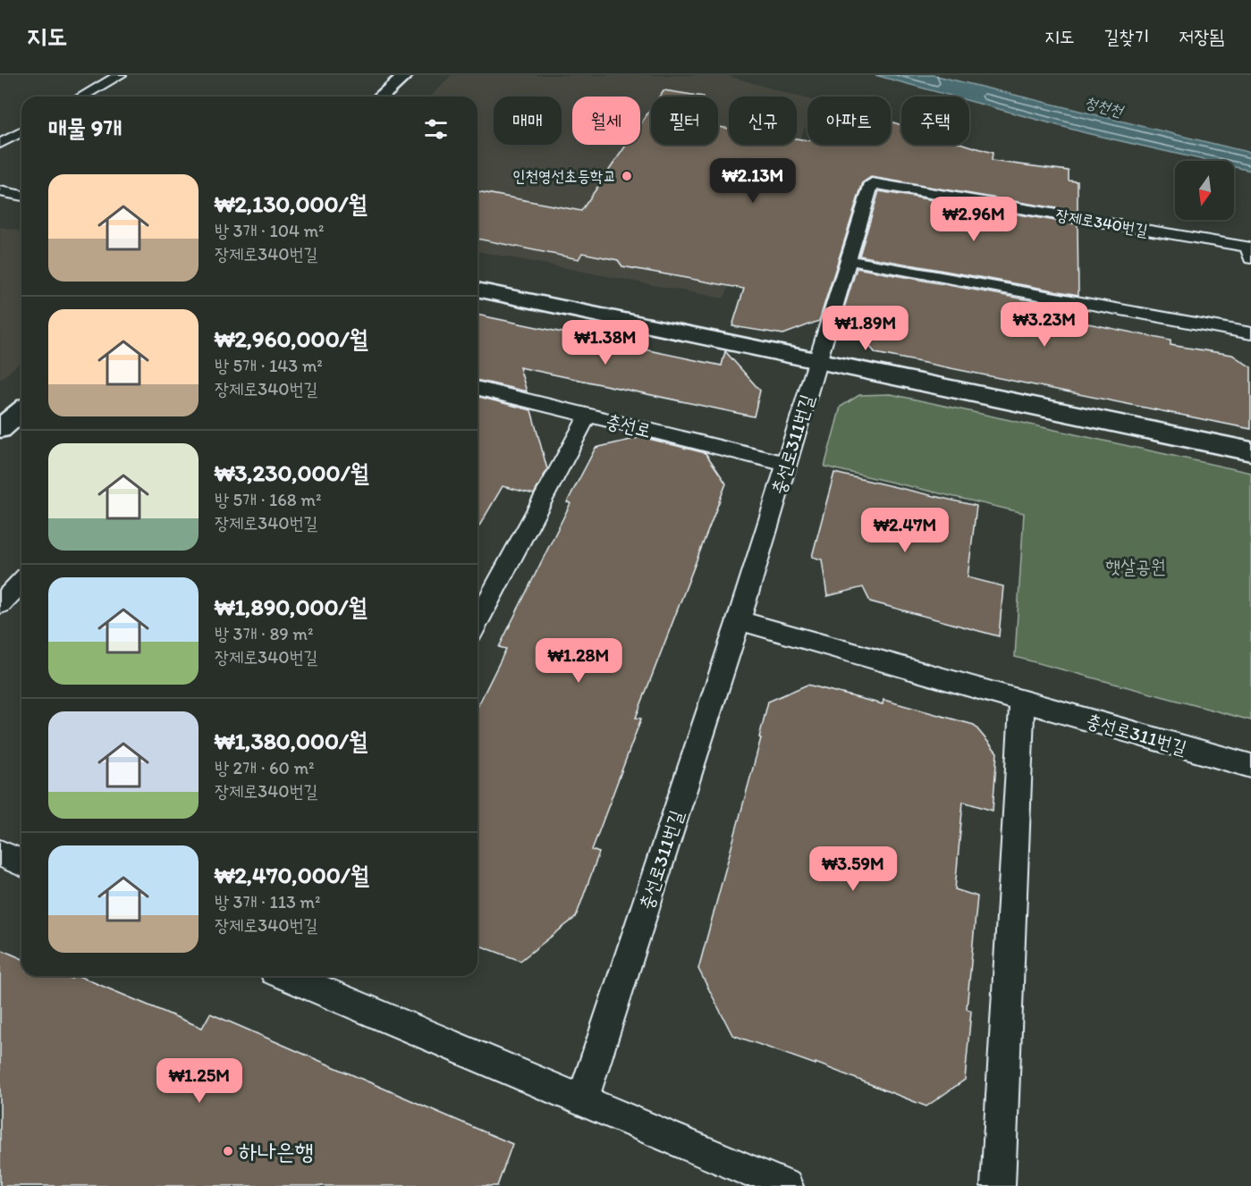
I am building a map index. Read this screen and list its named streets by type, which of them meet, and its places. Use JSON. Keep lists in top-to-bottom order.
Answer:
{
  "streets": {
    "lane": ["장제로340번길", "충선로", "충선로311번길"]
  },
  "crossings": [
    ["장제로340번길", "충선로311번길"],
    ["충선로", "충선로311번길"]
  ],
  "water": ["청천천"],
  "parks": ["햇살공원"],
  "places": ["인천영선초등학교", "하나은행"],
  "north": "bottom",
  "page": {
    "header": "지도",
    "nav": ["지도", "길찾기", "저장됨"],
    "chip": [
      "매매",
      "월세",
      "필터",
      "신규",
      "아파트",
      "주택"
    ],
    "heading": "매물 9개",
    "price": [
      "₩2.13M",
      "₩2.96M",
      "₩3.23M",
      "₩1.89M",
      "₩1.38M",
      "₩2.47M",
      "₩1.28M",
      "₩3.59M",
      "₩1.25M"
    ],
    "list": [
      {
        "name": "₩2,130,000/월",
        "note": "방 3개 · 104 m² · 장제로340번길"
      },
      {
        "name": "₩2,960,000/월",
        "note": "방 5개 · 143 m² · 장제로340번길"
      },
      {
        "name": "₩3,230,000/월",
        "note": "방 5개 · 168 m² · 장제로340번길"
      },
      {
        "name": "₩1,890,000/월",
        "note": "방 3개 · 89 m² · 장제로340번길"
      },
      {
        "name": "₩1,380,000/월",
        "note": "방 2개 · 60 m² · 장제로340번길"
      },
      {
        "name": "₩2,470,000/월",
        "note": "방 3개 · 113 m² · 장제로340번길"
      }
    ]
  }
}
